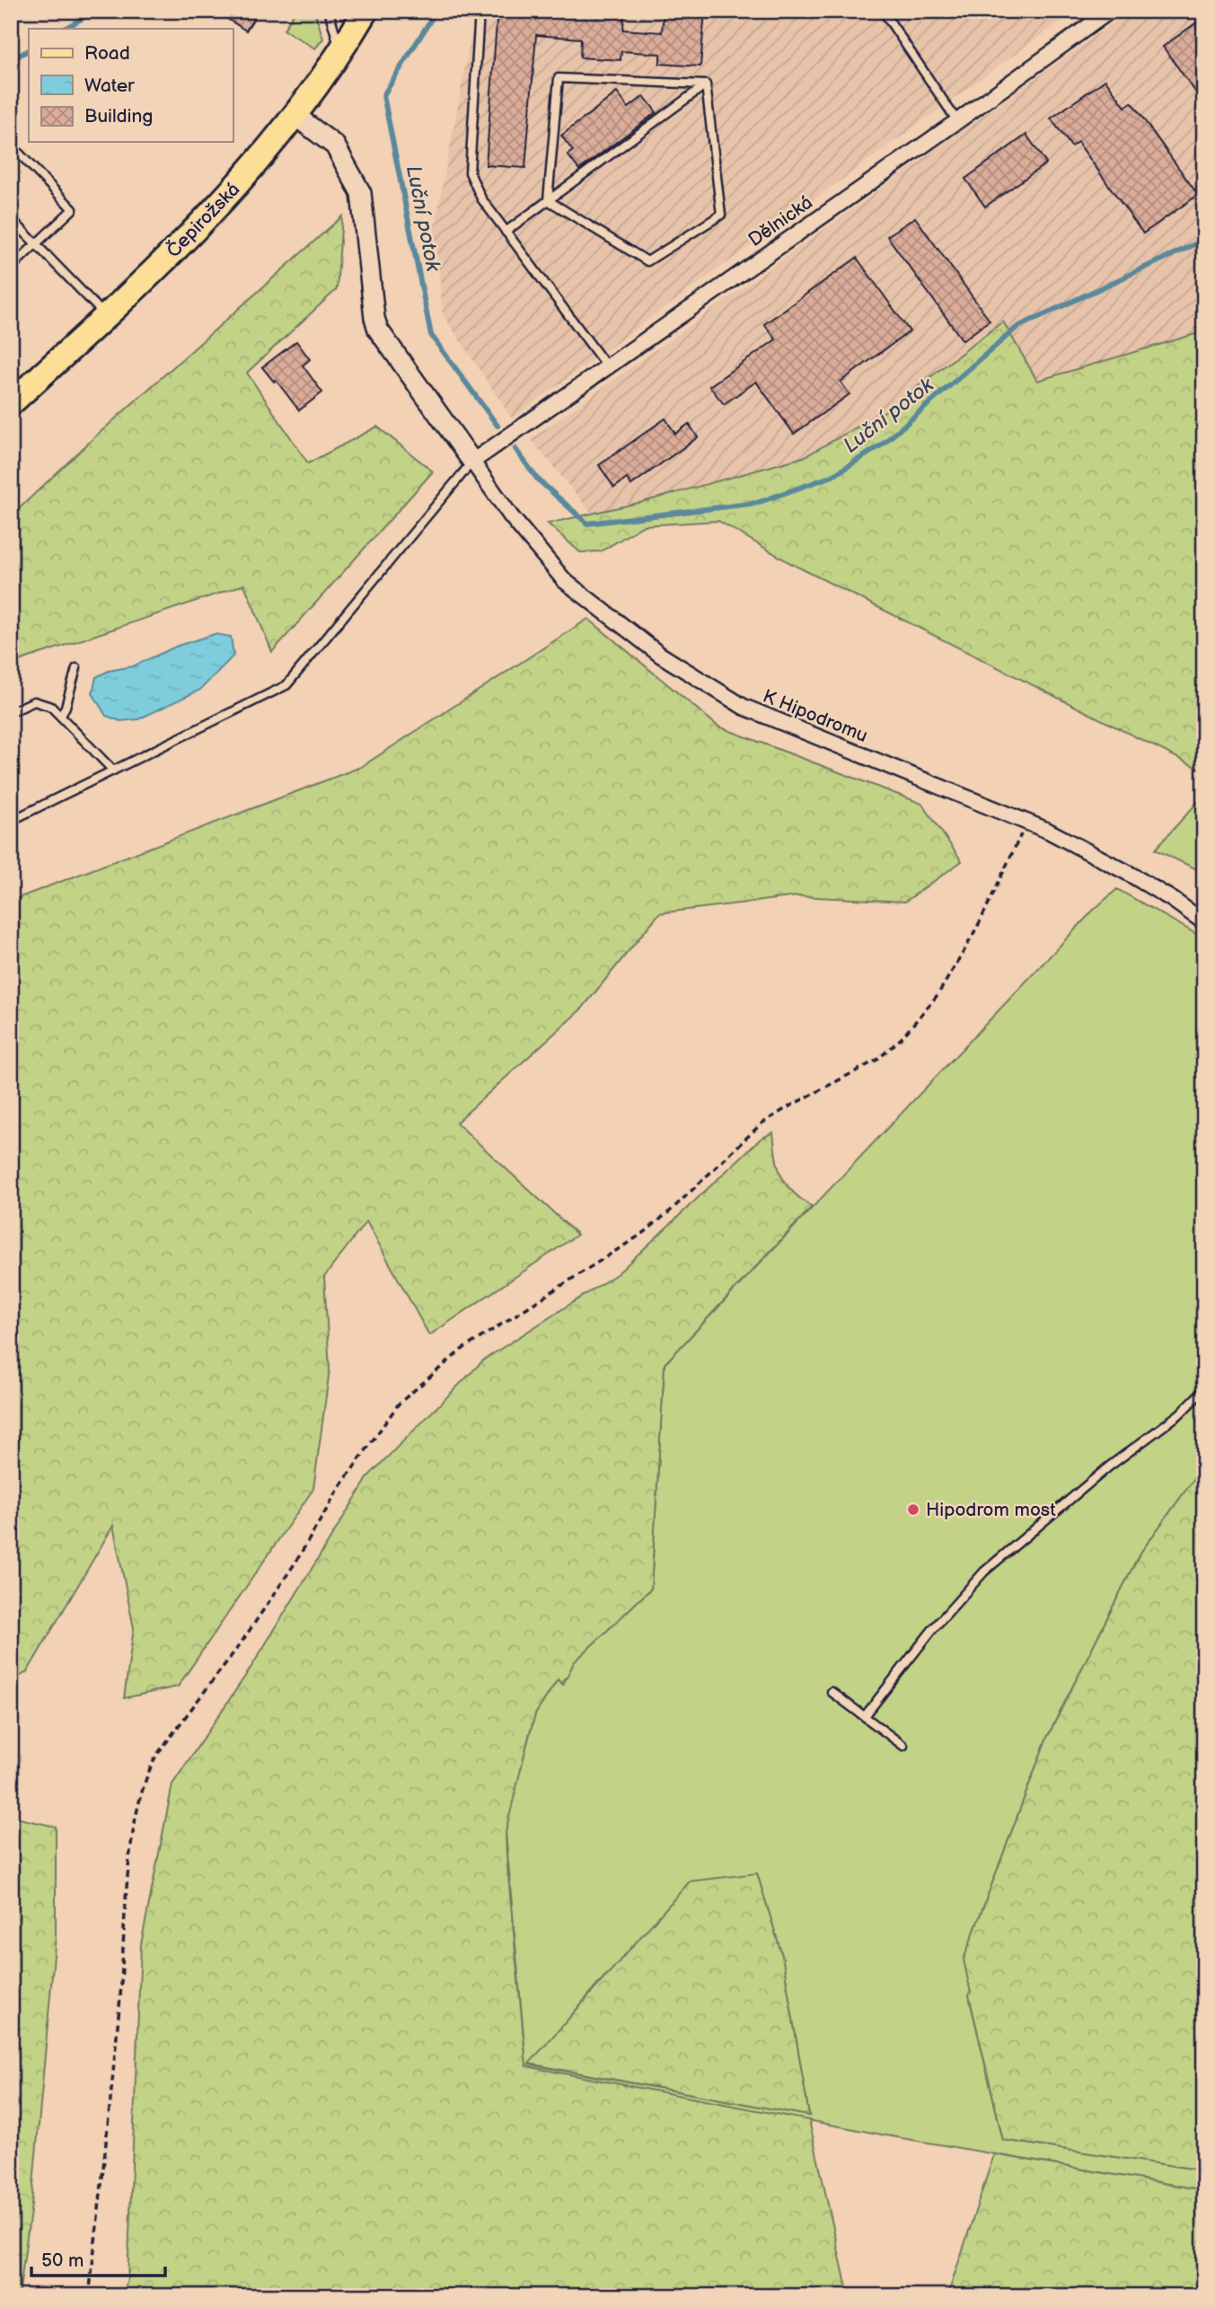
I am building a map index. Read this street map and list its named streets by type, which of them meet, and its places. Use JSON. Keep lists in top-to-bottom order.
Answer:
{
  "streets": {
    "main road": ["Čepirožská"],
    "street": ["Dělnická", "K Hipodromu"]
  },
  "crossings": [
    ["Dělnická", "K Hipodromu"]
  ],
  "water": ["Luční potok"],
  "places": ["Hipodrom most"],
  "legend": ["Road", "Water", "Building"],
  "scale_bar": "50 m"
}
